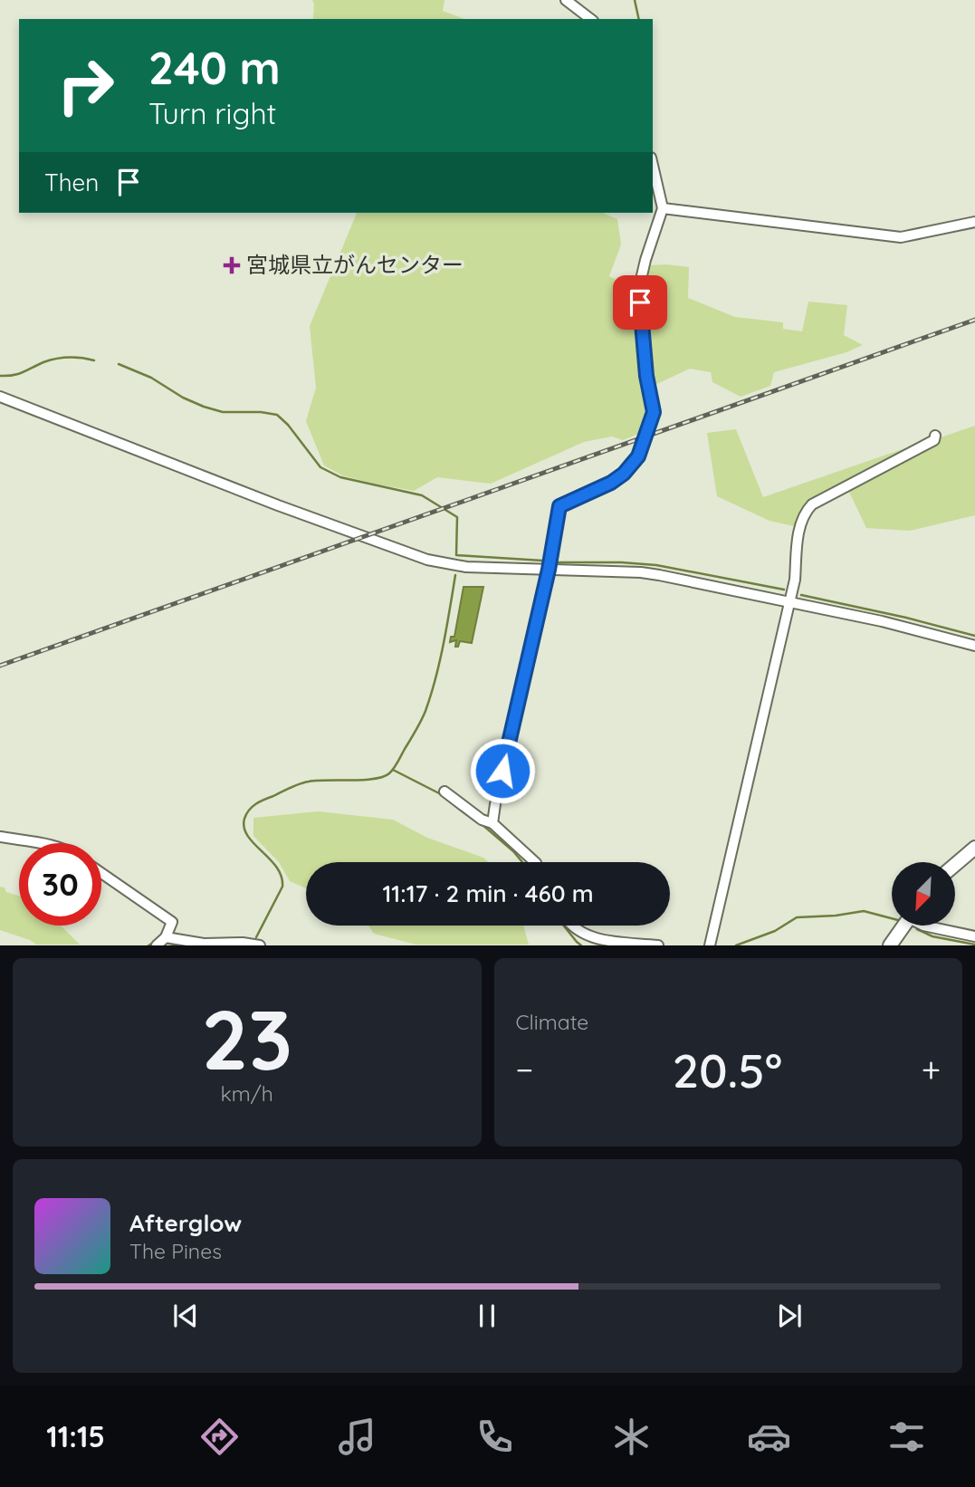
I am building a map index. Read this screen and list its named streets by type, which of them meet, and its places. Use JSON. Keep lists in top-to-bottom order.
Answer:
{
  "places": {
    "health": ["宮城県立がんセンター"]
  },
  "north": "bottom left",
  "page": {
    "turn": ["240 m", "Turn right"],
    "then": "Then",
    "limit": "30",
    "trip": "11:17 · 2 min · 460 m",
    "tile": [
      ["23", "km/h"],
      "Climate"
    ],
    "heat": ["−", "20.5°", "+"],
    "song": ["Afterglow", "The Pines"],
    "tabs": "11:15"
  }
}
